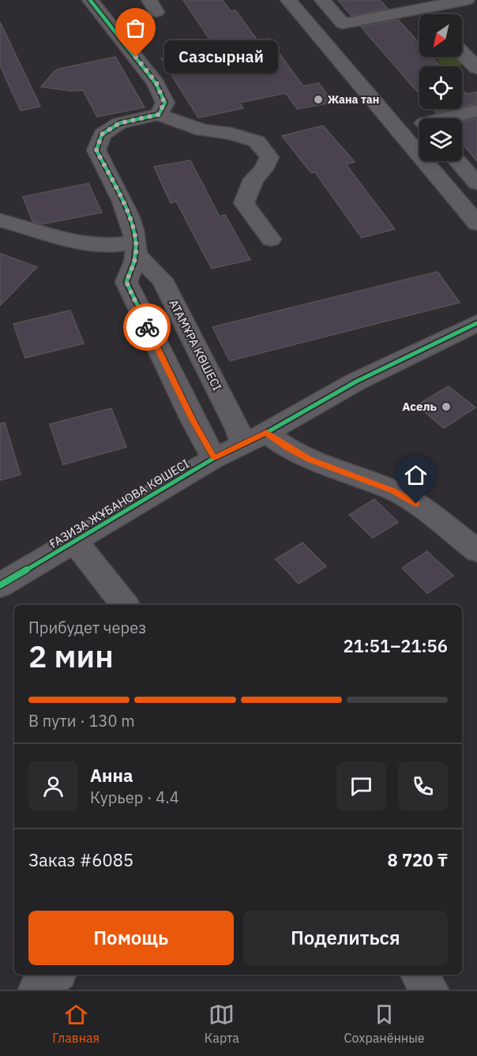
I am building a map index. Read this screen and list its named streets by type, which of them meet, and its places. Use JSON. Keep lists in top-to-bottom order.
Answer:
{
  "streets": {
    "street": ["АТАМҰРА КӨШЕСІ", "ҒАЗИЗА ЖҰБАНОВА КӨШЕСІ"]
  },
  "crossings": [
    ["АТАМҰРА КӨШЕСІ", "ҒАЗИЗА ЖҰБАНОВА КӨШЕСІ"]
  ],
  "places": ["Сазсырнай", "Жана тан", "Асель"],
  "north": "bottom left",
  "page": {
    "bubble": "Сазсырнай",
    "heading": ["2 мин", "Прибудет через", "21:51–21:56"],
    "panel": [
      "Анна",
      "Курьер · 4.4",
      "Заказ #6085",
      "8 720 ₸"
    ],
    "bar": "В пути · 130 m",
    "buttons": ["Помощь", "Поделиться"],
    "tabs": ["Главная", "Карта", "Сохранённые"]
  }
}
